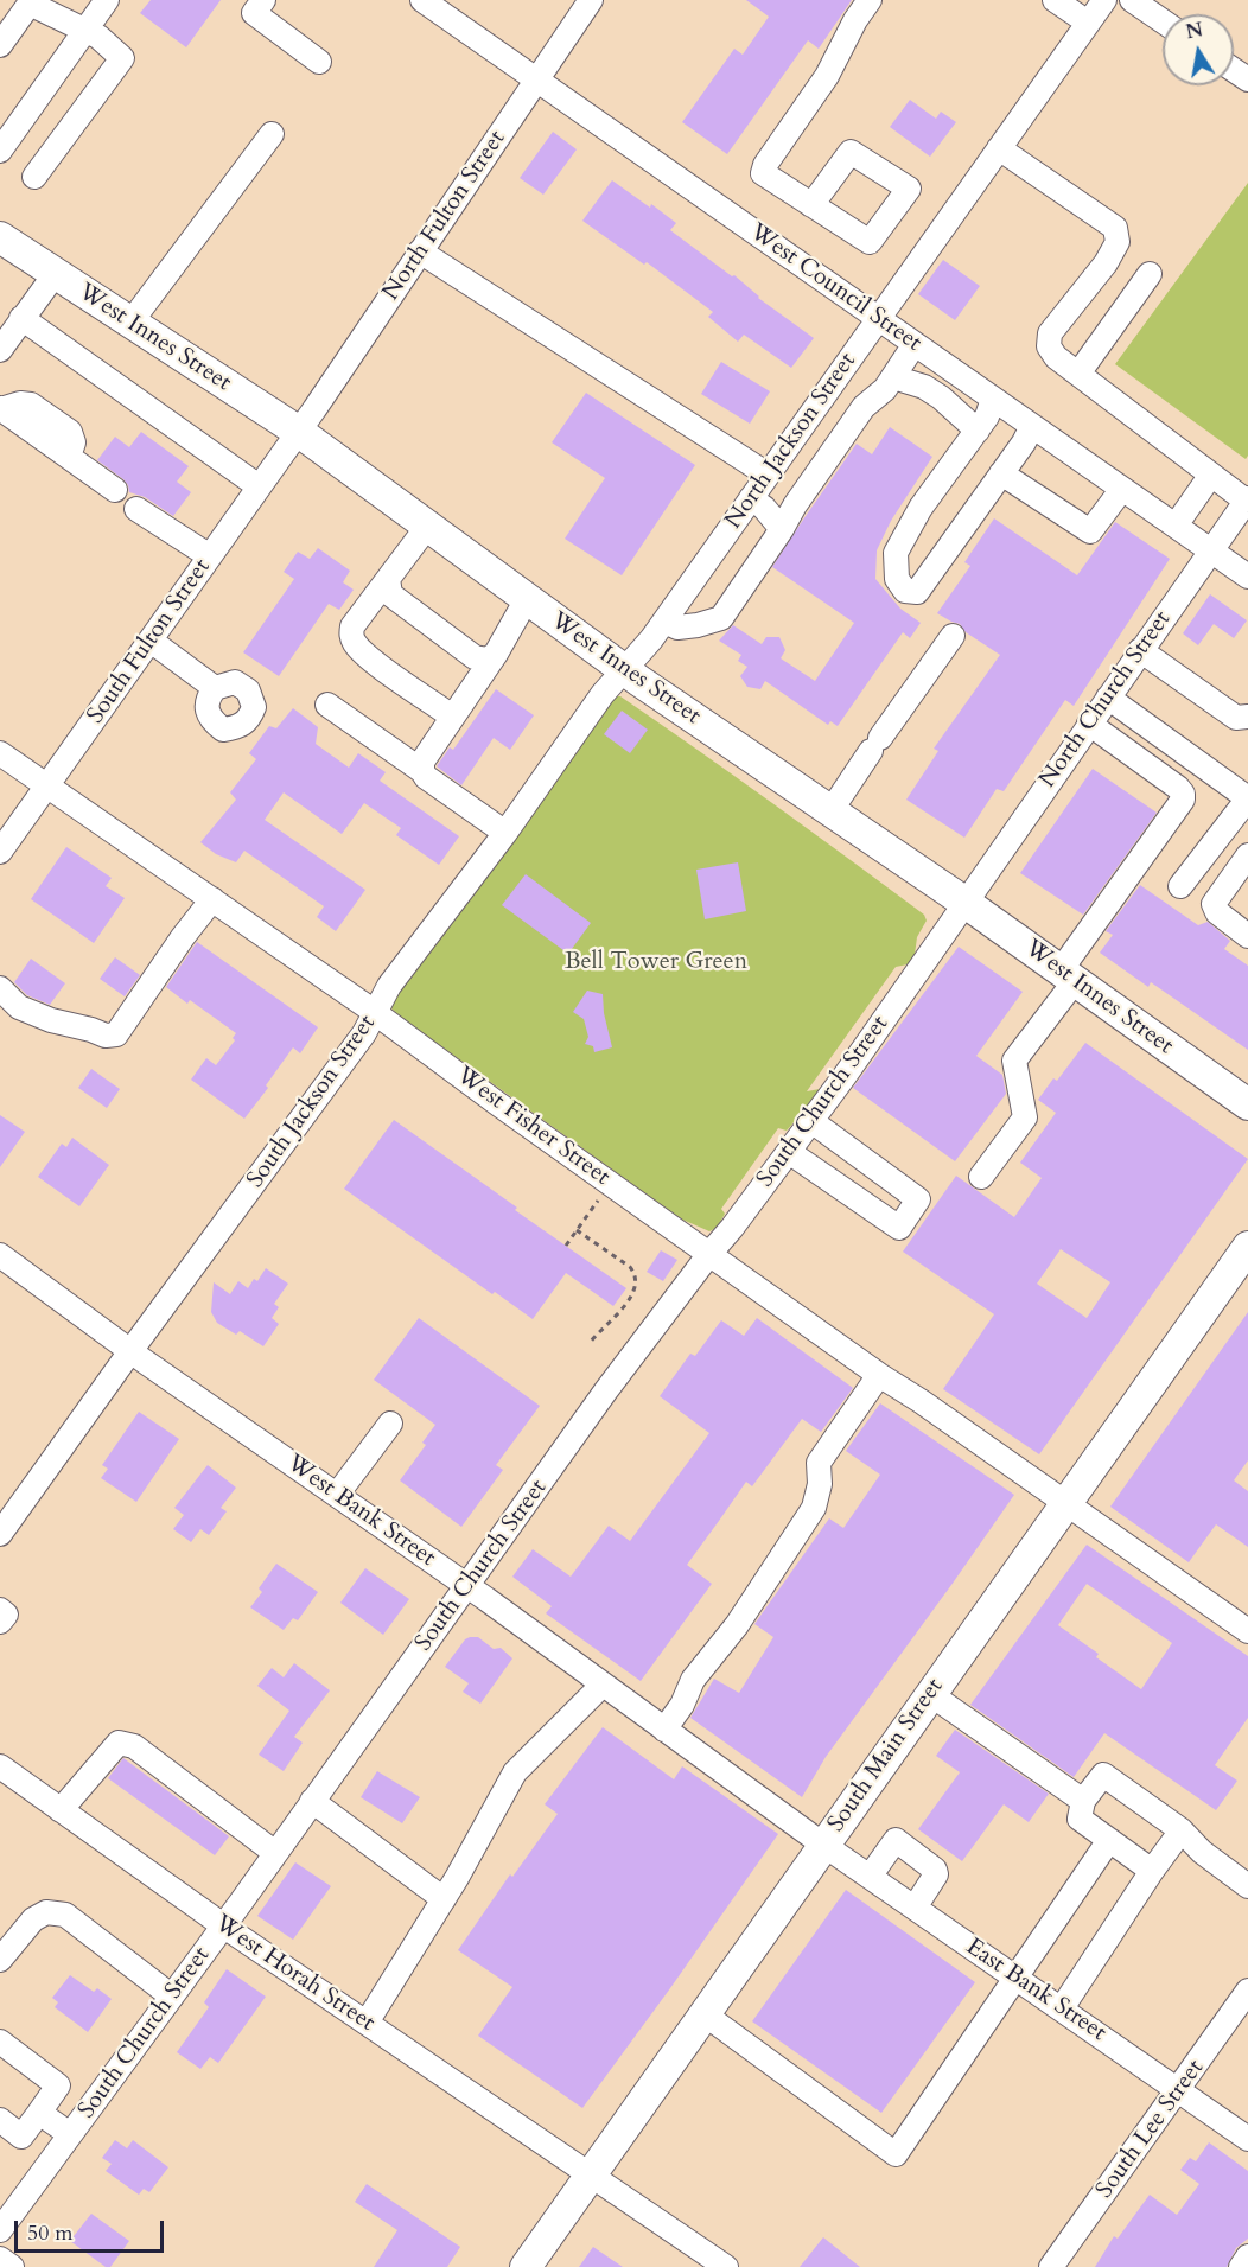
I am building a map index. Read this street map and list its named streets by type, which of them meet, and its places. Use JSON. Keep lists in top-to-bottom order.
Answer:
{
  "streets": {
    "main road": ["West Innes Street", "South Main Street"],
    "street": [
      "North Fulton Street",
      "West Council Street",
      "North Jackson Street",
      "South Fulton Street",
      "North Church Street",
      "South Jackson Street",
      "South Church Street",
      "West Fisher Street",
      "West Bank Street",
      "West Horah Street",
      "East Bank Street",
      "South Lee Street"
    ]
  },
  "crossings": [
    ["North Fulton Street", "West Council Street"],
    ["North Fulton Street", "West Innes Street"],
    ["North Fulton Street", "South Fulton Street"],
    ["West Council Street", "North Jackson Street"],
    ["West Council Street", "North Church Street"],
    ["West Innes Street", "North Jackson Street"],
    ["West Innes Street", "South Fulton Street"],
    ["West Innes Street", "North Church Street"],
    ["West Innes Street", "South Jackson Street"],
    ["West Innes Street", "South Church Street"],
    ["North Jackson Street", "South Jackson Street"],
    ["South Fulton Street", "West Fisher Street"],
    ["North Church Street", "South Church Street"],
    ["South Jackson Street", "West Fisher Street"],
    ["South Jackson Street", "West Bank Street"],
    ["South Church Street", "West Fisher Street"],
    ["South Church Street", "West Bank Street"],
    ["South Church Street", "West Horah Street"],
    ["West Fisher Street", "South Main Street"],
    ["West Bank Street", "South Main Street"],
    ["West Bank Street", "East Bank Street"],
    ["South Main Street", "West Horah Street"],
    ["South Main Street", "East Bank Street"],
    ["East Bank Street", "South Lee Street"]
  ],
  "parks": ["Bell Tower Green"],
  "scale_bar": "50 m",
  "north": "top"
}
